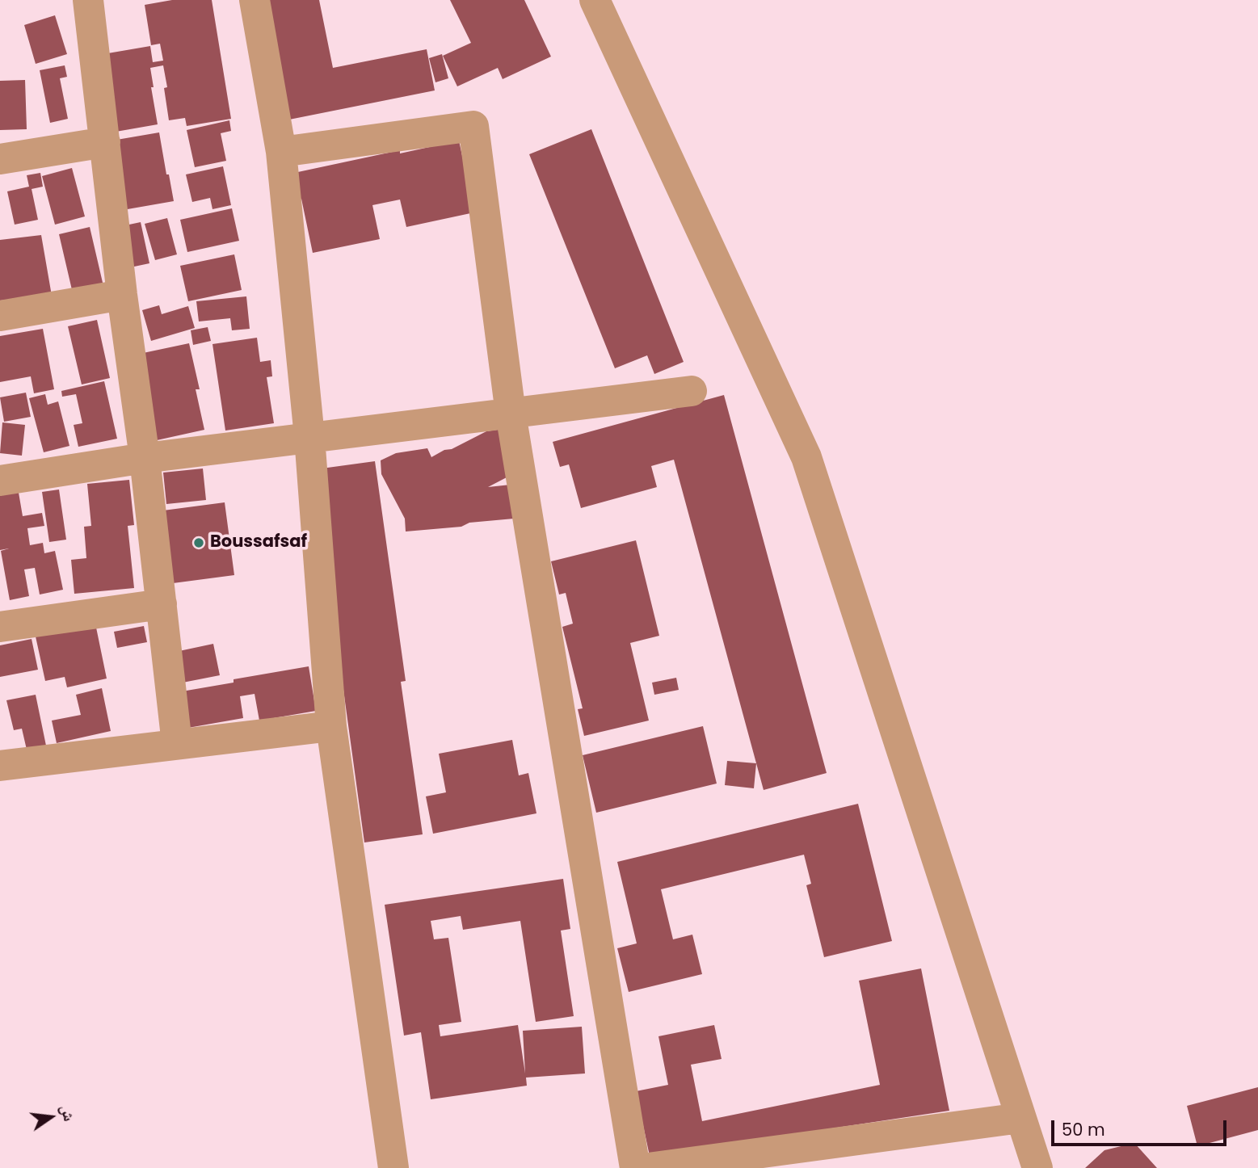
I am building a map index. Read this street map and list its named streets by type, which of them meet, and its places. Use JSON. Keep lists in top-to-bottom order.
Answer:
{
  "places": ["Boussafsaf"],
  "scale_bar": "50 m",
  "north": "right"
}
